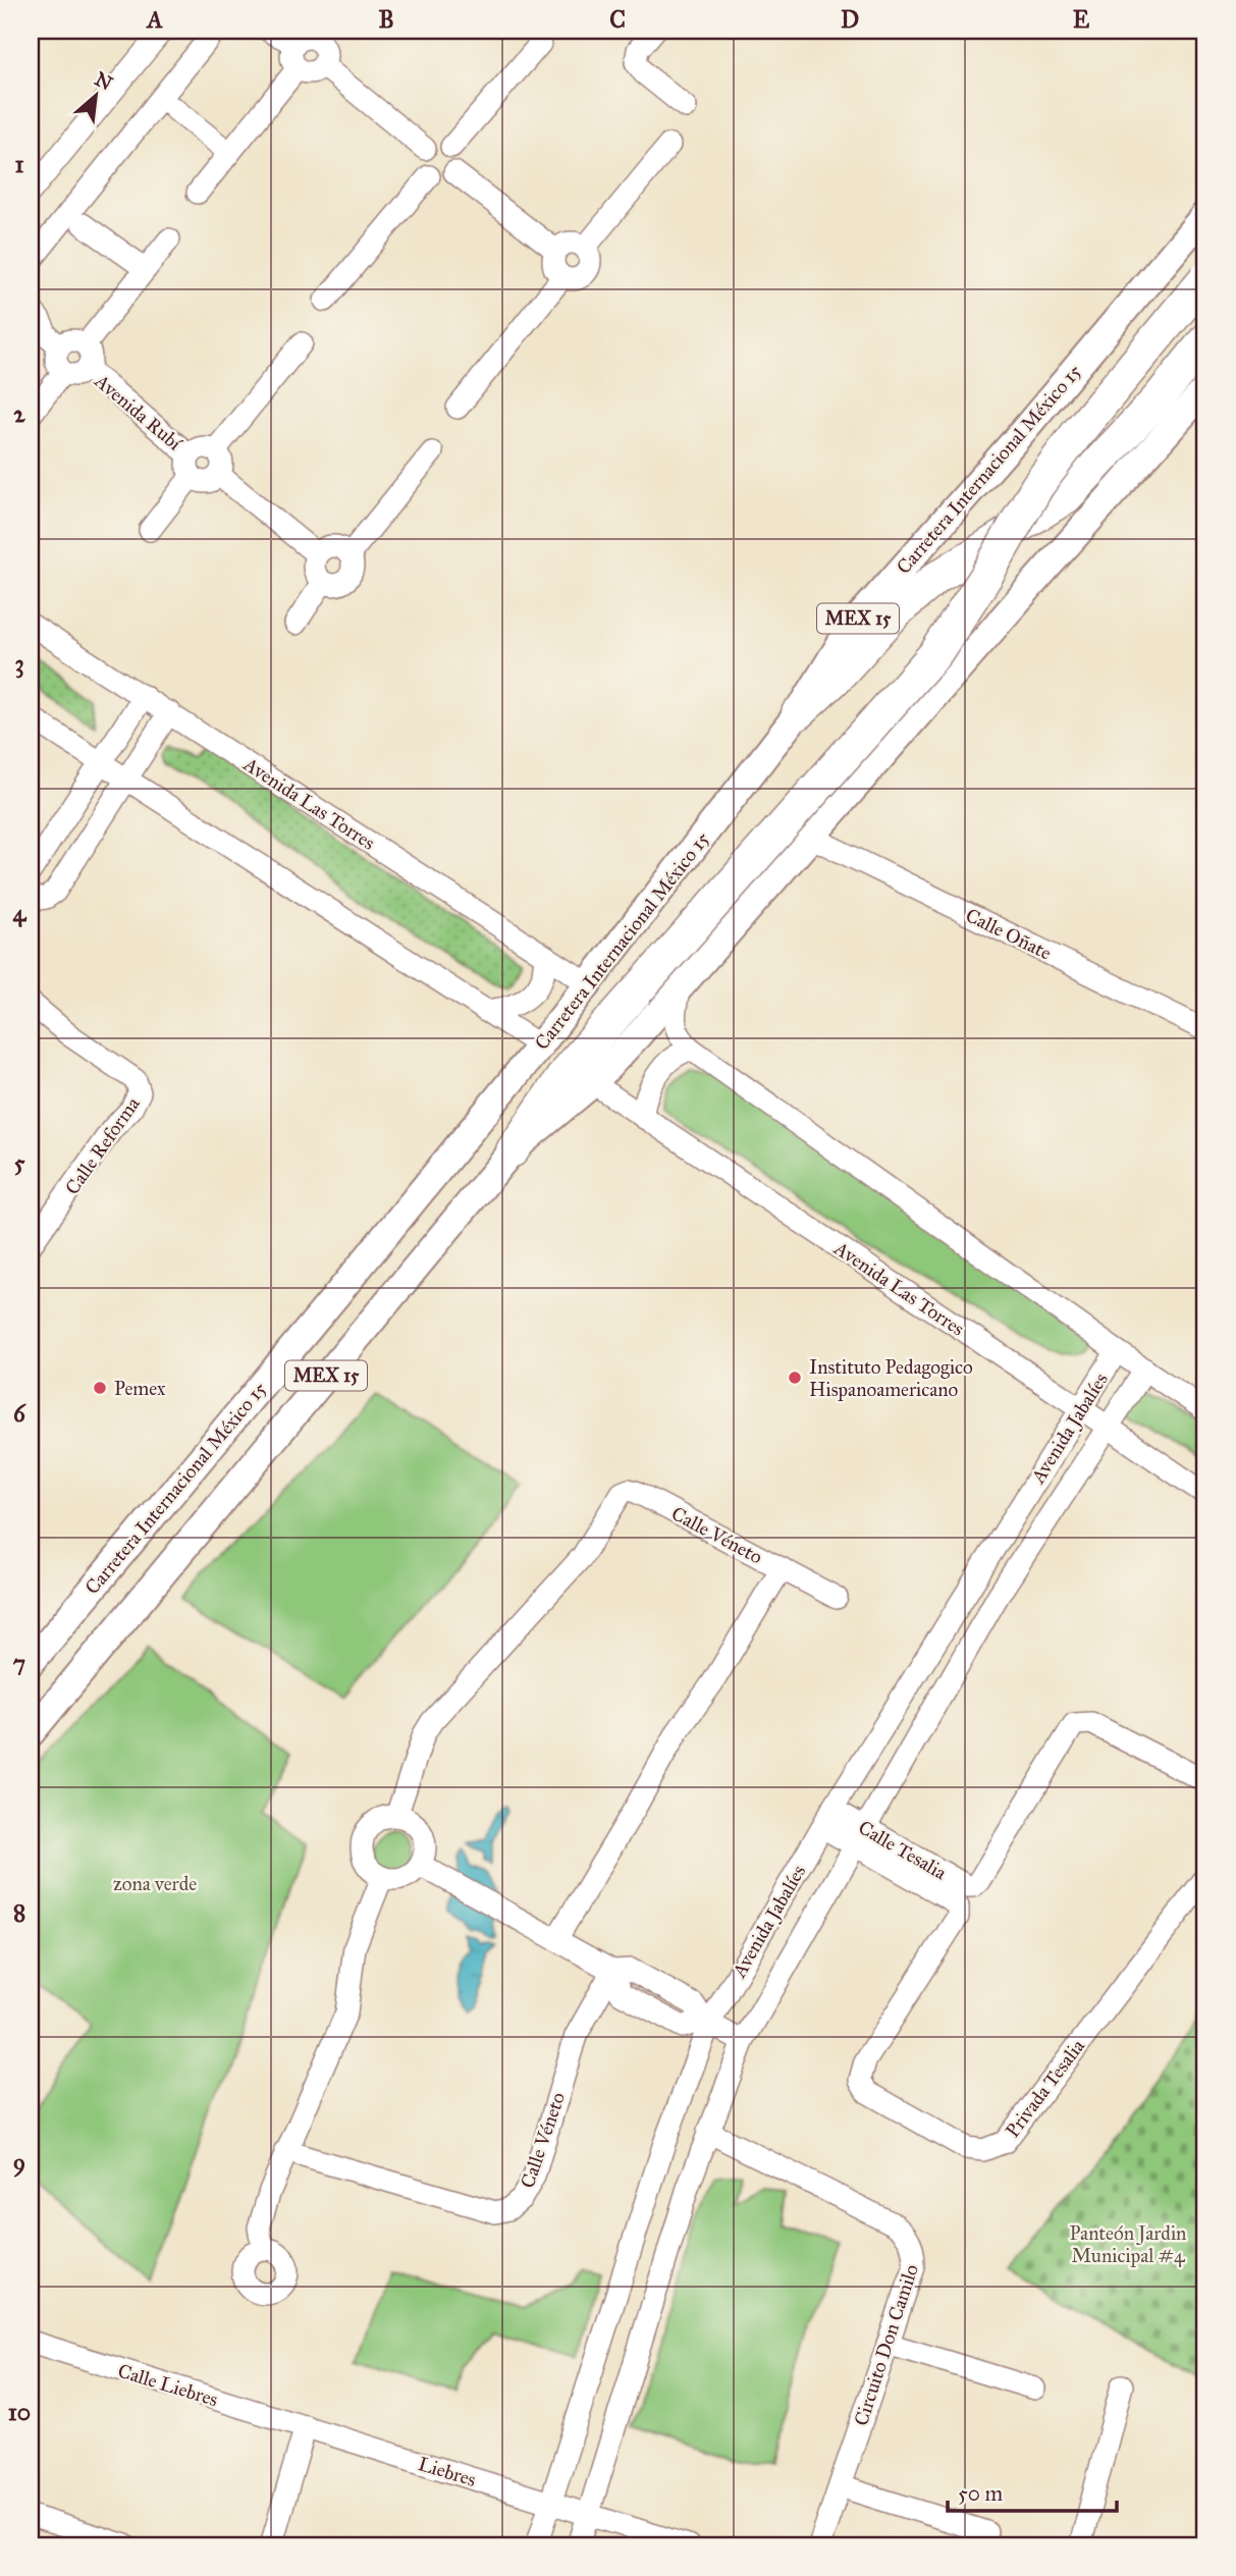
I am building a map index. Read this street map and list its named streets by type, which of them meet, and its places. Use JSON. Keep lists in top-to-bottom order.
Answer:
{
  "streets": {
    "highway": ["MEX 15"],
    "main road": ["Carretera Internacional México 15"],
    "street": [
      "Avenida Rubí",
      "Avenida Las Torres",
      "Calle Oñate",
      "Calle Reforma",
      "Avenida Jabalíes",
      "Calle Véneto",
      "Calle Tesalia",
      "Privada Tesalia",
      "Circuito Don Camilo",
      "Calle Liebres",
      "Liebres"
    ]
  },
  "crossings": [
    ["Carretera Internacional México 15", "Avenida Las Torres"],
    ["MEX 15", "Avenida Las Torres"],
    ["MEX 15", "Calle Oñate"],
    ["Avenida Las Torres", "Avenida Jabalíes"],
    ["Avenida Jabalíes", "Calle Tesalia"],
    ["Avenida Jabalíes", "Circuito Don Camilo"],
    ["Avenida Jabalíes", "Liebres"],
    ["Calle Tesalia", "Privada Tesalia"],
    ["Calle Liebres", "Liebres"]
  ],
  "parks": ["zona verde", "Panteón Jardin Municipal #4"],
  "places": ["Instituto Pedagogico Hispanoamericano", "Pemex"],
  "scale_bar": "50 m",
  "north": "top right",
  "grid": {
    "columns": [
      "A",
      "B",
      "C",
      "D",
      "E"
    ],
    "rows": [
      "1",
      "2",
      "3",
      "4",
      "5",
      "6",
      "7",
      "8",
      "9",
      "10"
    ]
  }
}
